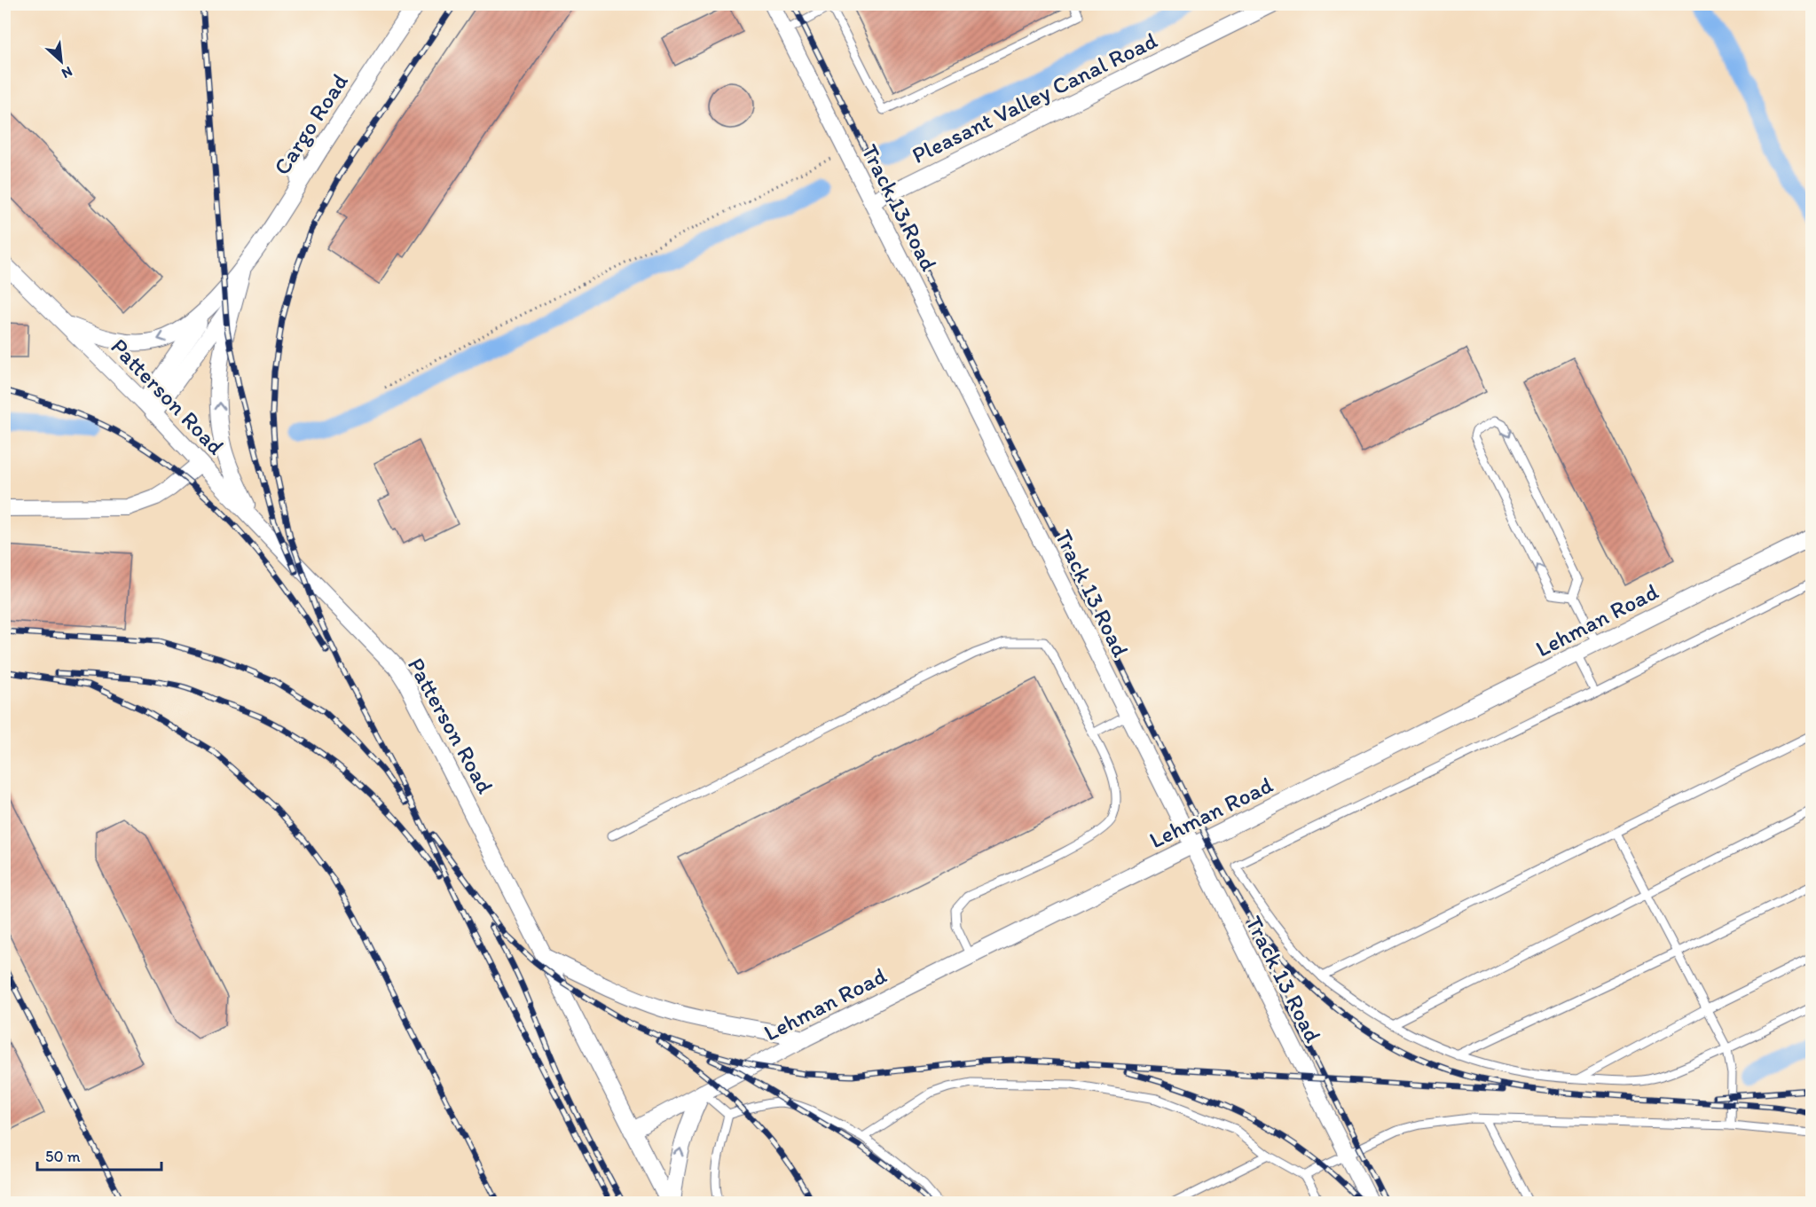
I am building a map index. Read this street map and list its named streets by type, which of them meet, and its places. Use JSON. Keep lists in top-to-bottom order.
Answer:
{
  "streets": {
    "street": [
      "Pleasant Valley Canal Road",
      "Cargo Road",
      "Track 13 Road",
      "Patterson Road",
      "Lehman Road"
    ]
  },
  "crossings": [
    ["Pleasant Valley Canal Road", "Track 13 Road"],
    ["Cargo Road", "Patterson Road"],
    ["Track 13 Road", "Lehman Road"],
    ["Patterson Road", "Lehman Road"]
  ],
  "scale_bar": "50 m",
  "north": "bottom right"
}
